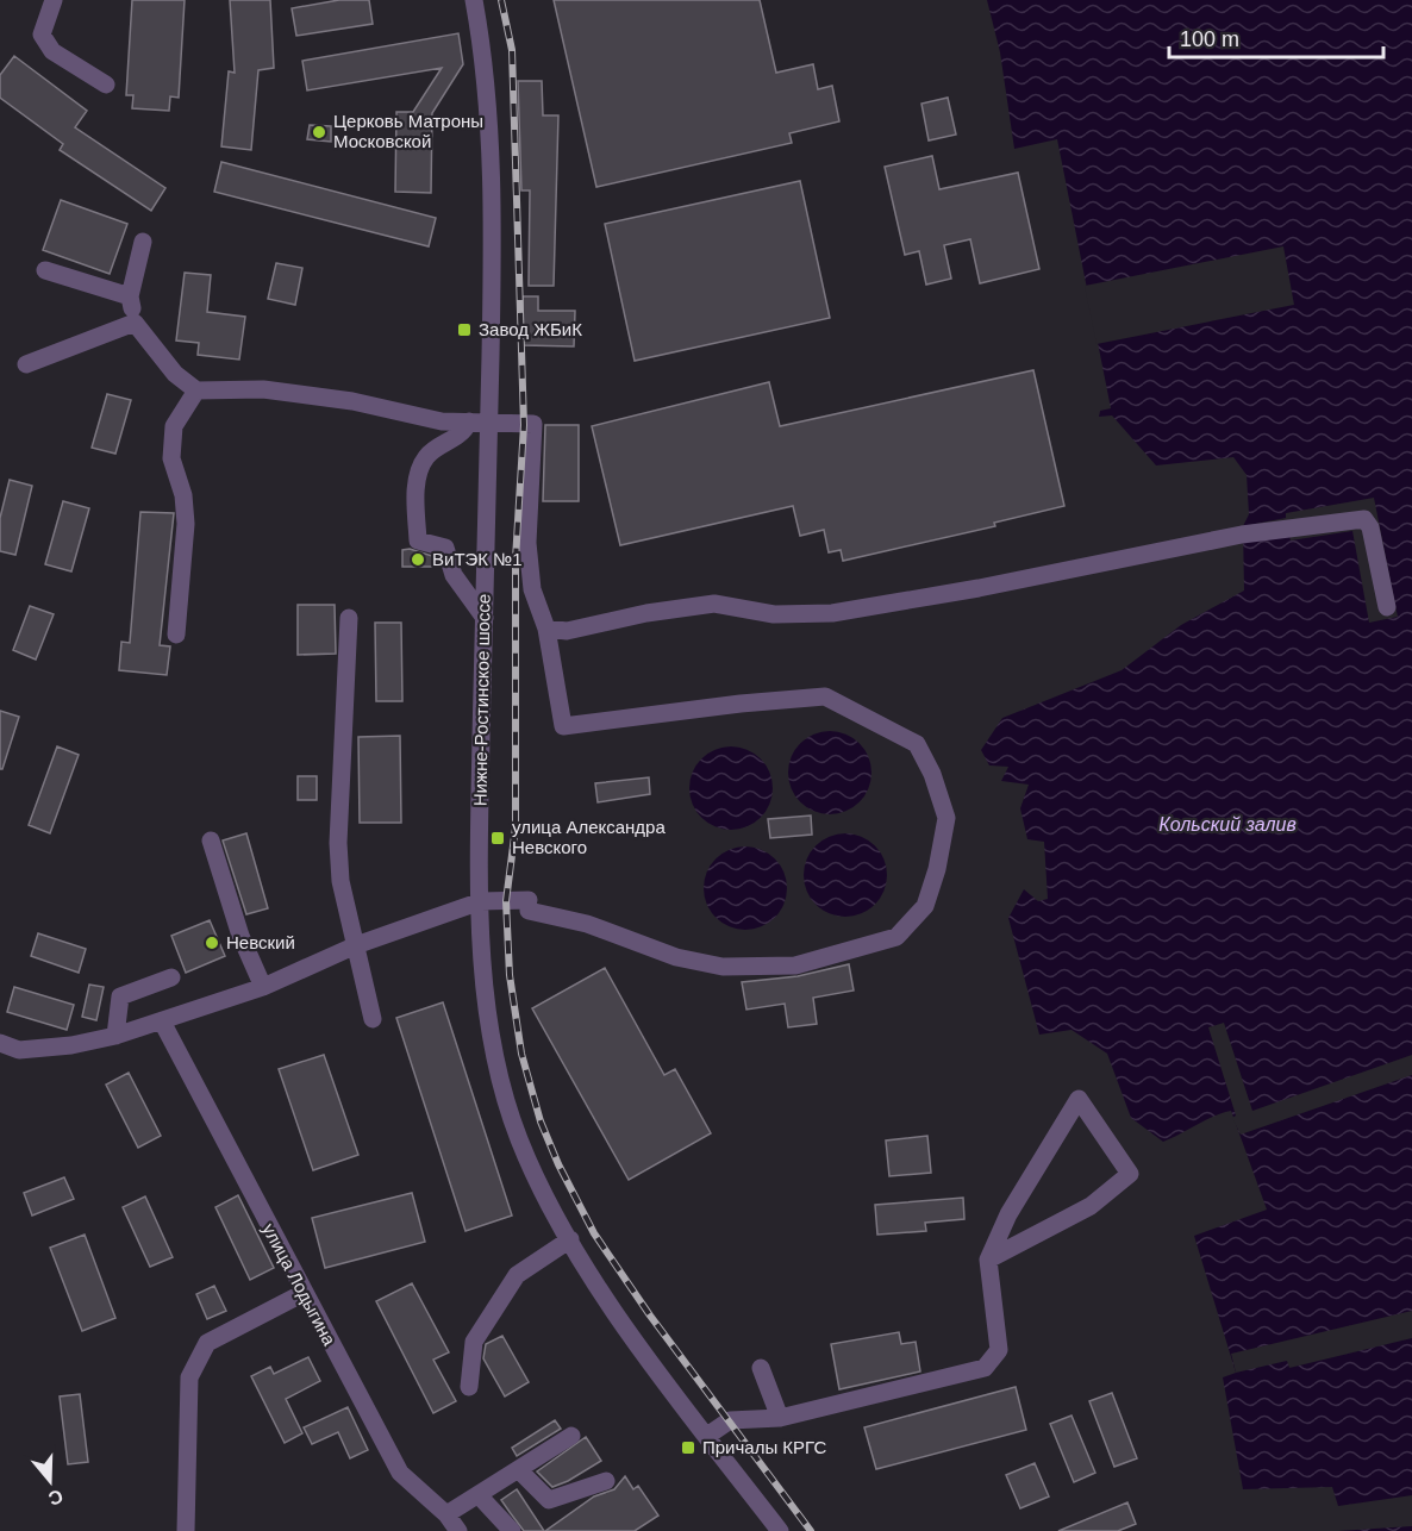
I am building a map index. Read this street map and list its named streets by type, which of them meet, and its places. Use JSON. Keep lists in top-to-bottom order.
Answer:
{
  "streets": {
    "street": ["Нижне-Ростинское шоссе", "улица Лодыгина"]
  },
  "water": ["Кольский залив"],
  "places": {
    "other": ["Церковь Матроны Московской", "ВиТЭК №1", "Невский"],
    "transit": ["Завод ЖБиК", "улица Александра Невского", "Причалы КРГС"]
  },
  "scale_bar": "100 m",
  "north": "bottom"
}
